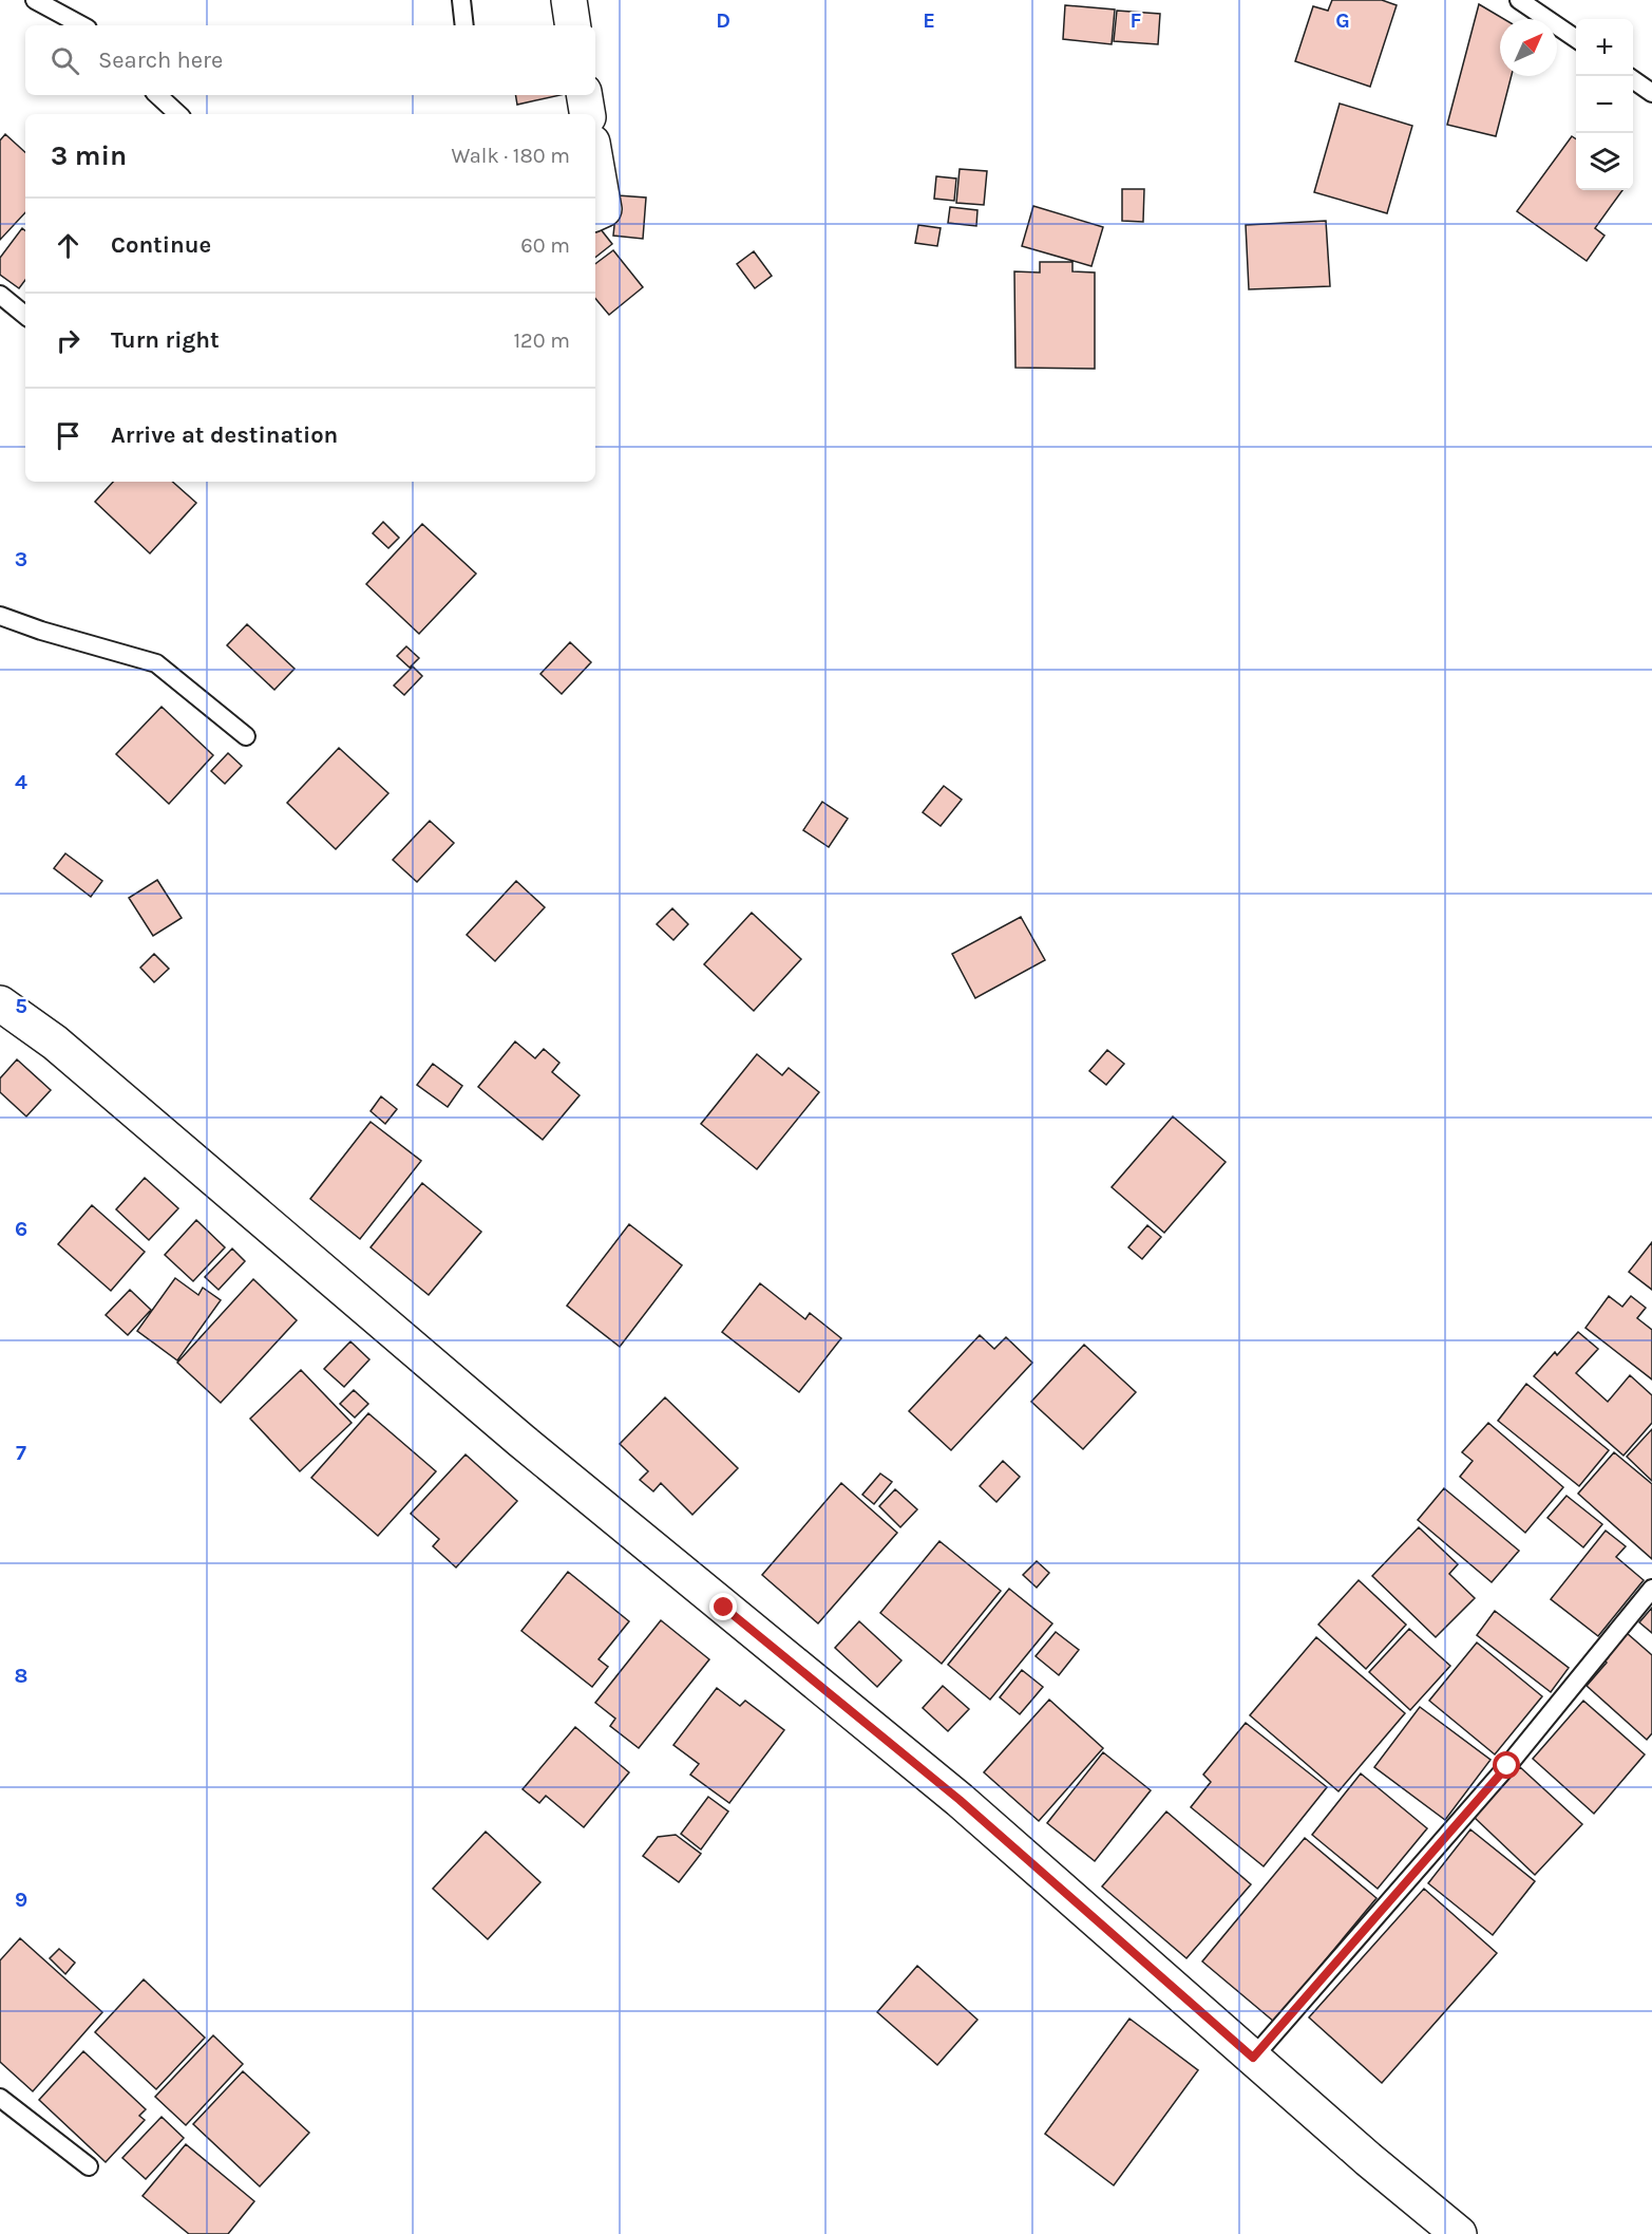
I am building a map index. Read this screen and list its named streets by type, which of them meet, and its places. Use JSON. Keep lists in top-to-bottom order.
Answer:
{
  "north": "top right",
  "page": {
    "map_buttons": ["+", "−"],
    "search": "Search here",
    "heading": ["3 min", "Walk · 180 m"],
    "list": [
      ["Continue", "60 m"],
      ["Turn right", "120 m"],
      "Arrive at destination"
    ]
  },
  "grid": {
    "columns": [
      "D",
      "E",
      "F",
      "G"
    ],
    "rows": [
      "3",
      "4",
      "5",
      "6",
      "7",
      "8",
      "9"
    ]
  }
}
